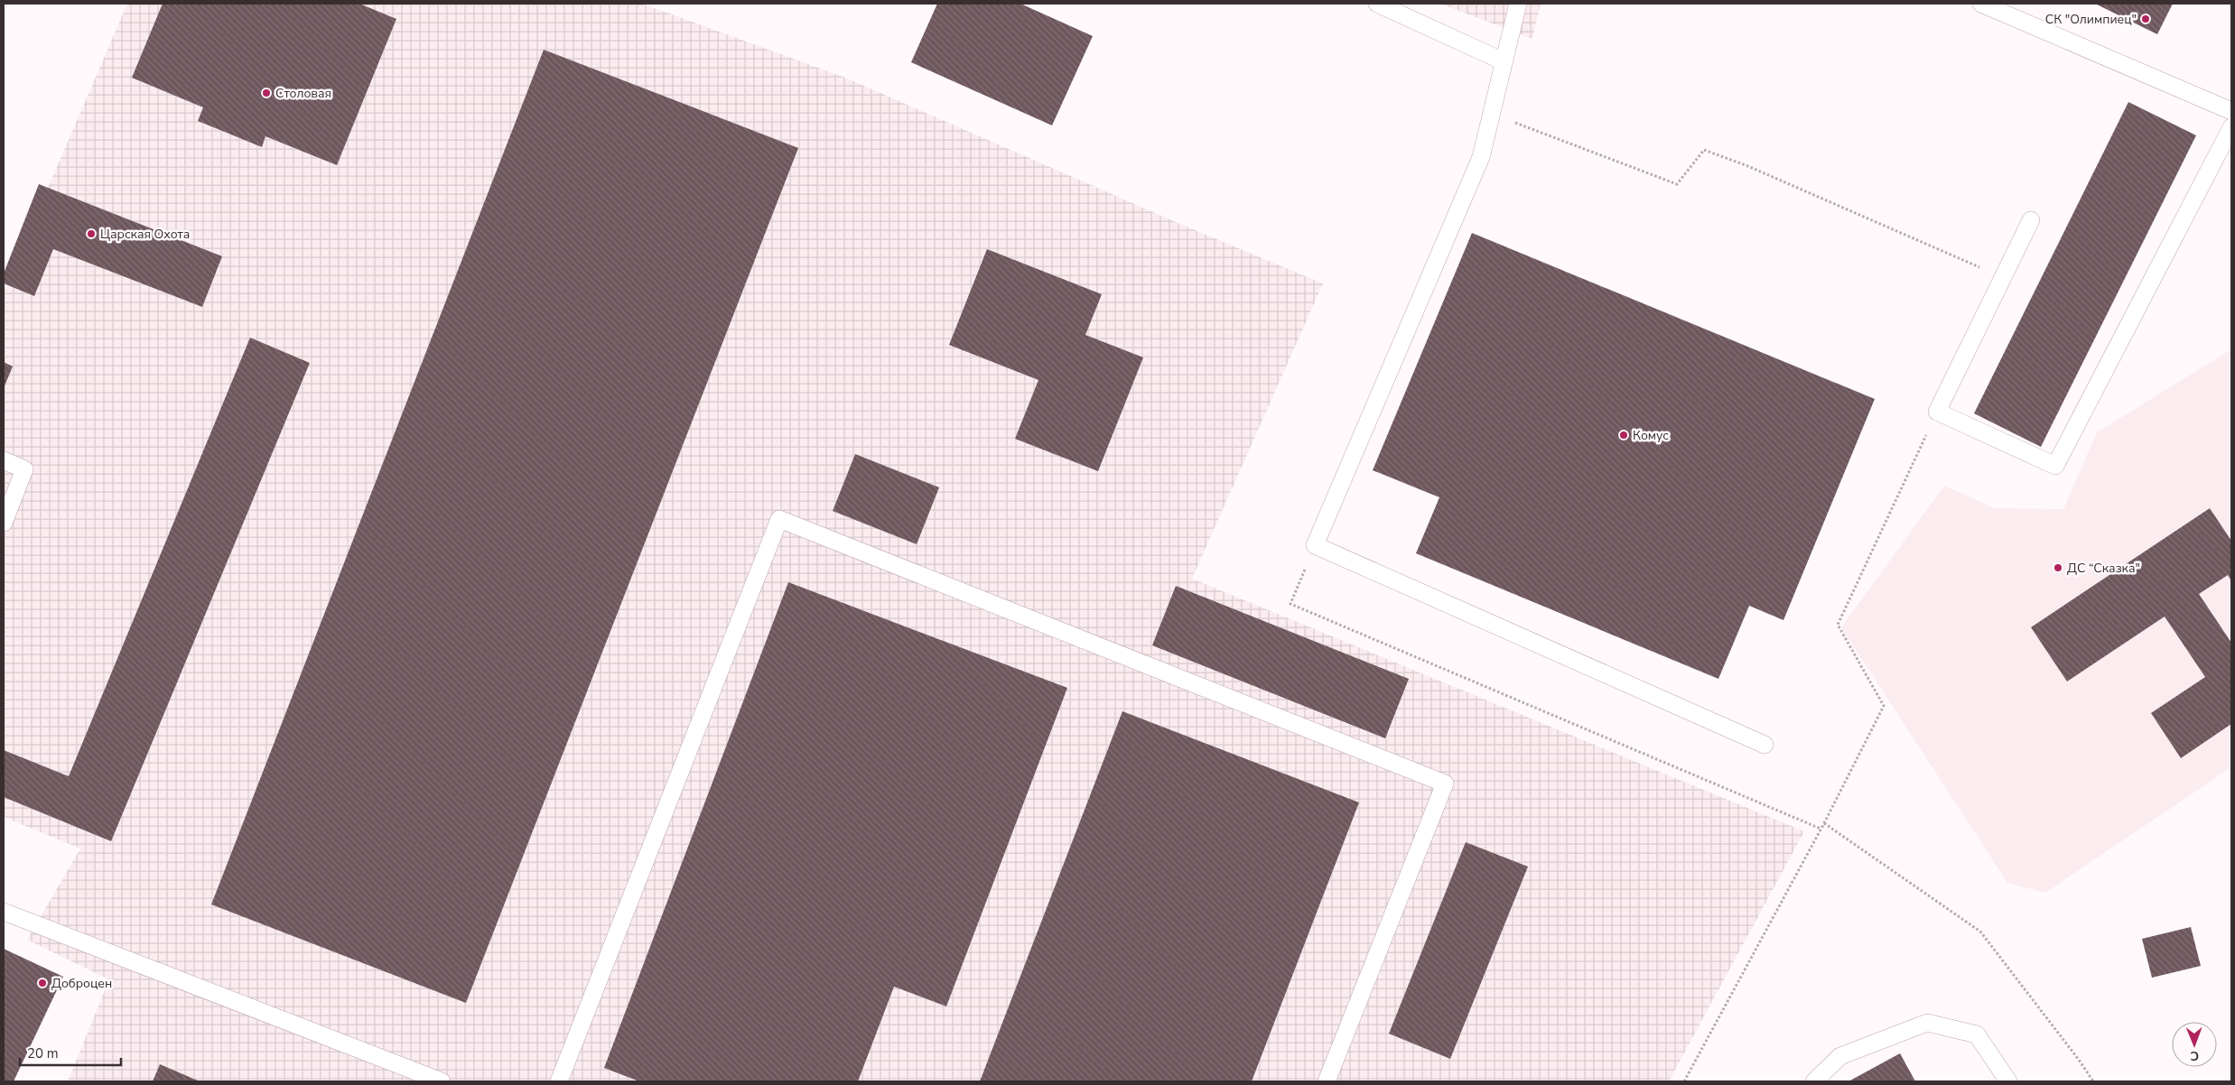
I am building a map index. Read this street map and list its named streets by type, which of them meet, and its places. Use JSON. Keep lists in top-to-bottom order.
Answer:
{
  "places": [
    "СК \"Олимпиец\"",
    "Столовая",
    "Царская Охота",
    "Комус",
    "ДС “Сказка\"",
    "Доброцен"
  ],
  "scale_bar": "20 m",
  "north": "bottom"
}
